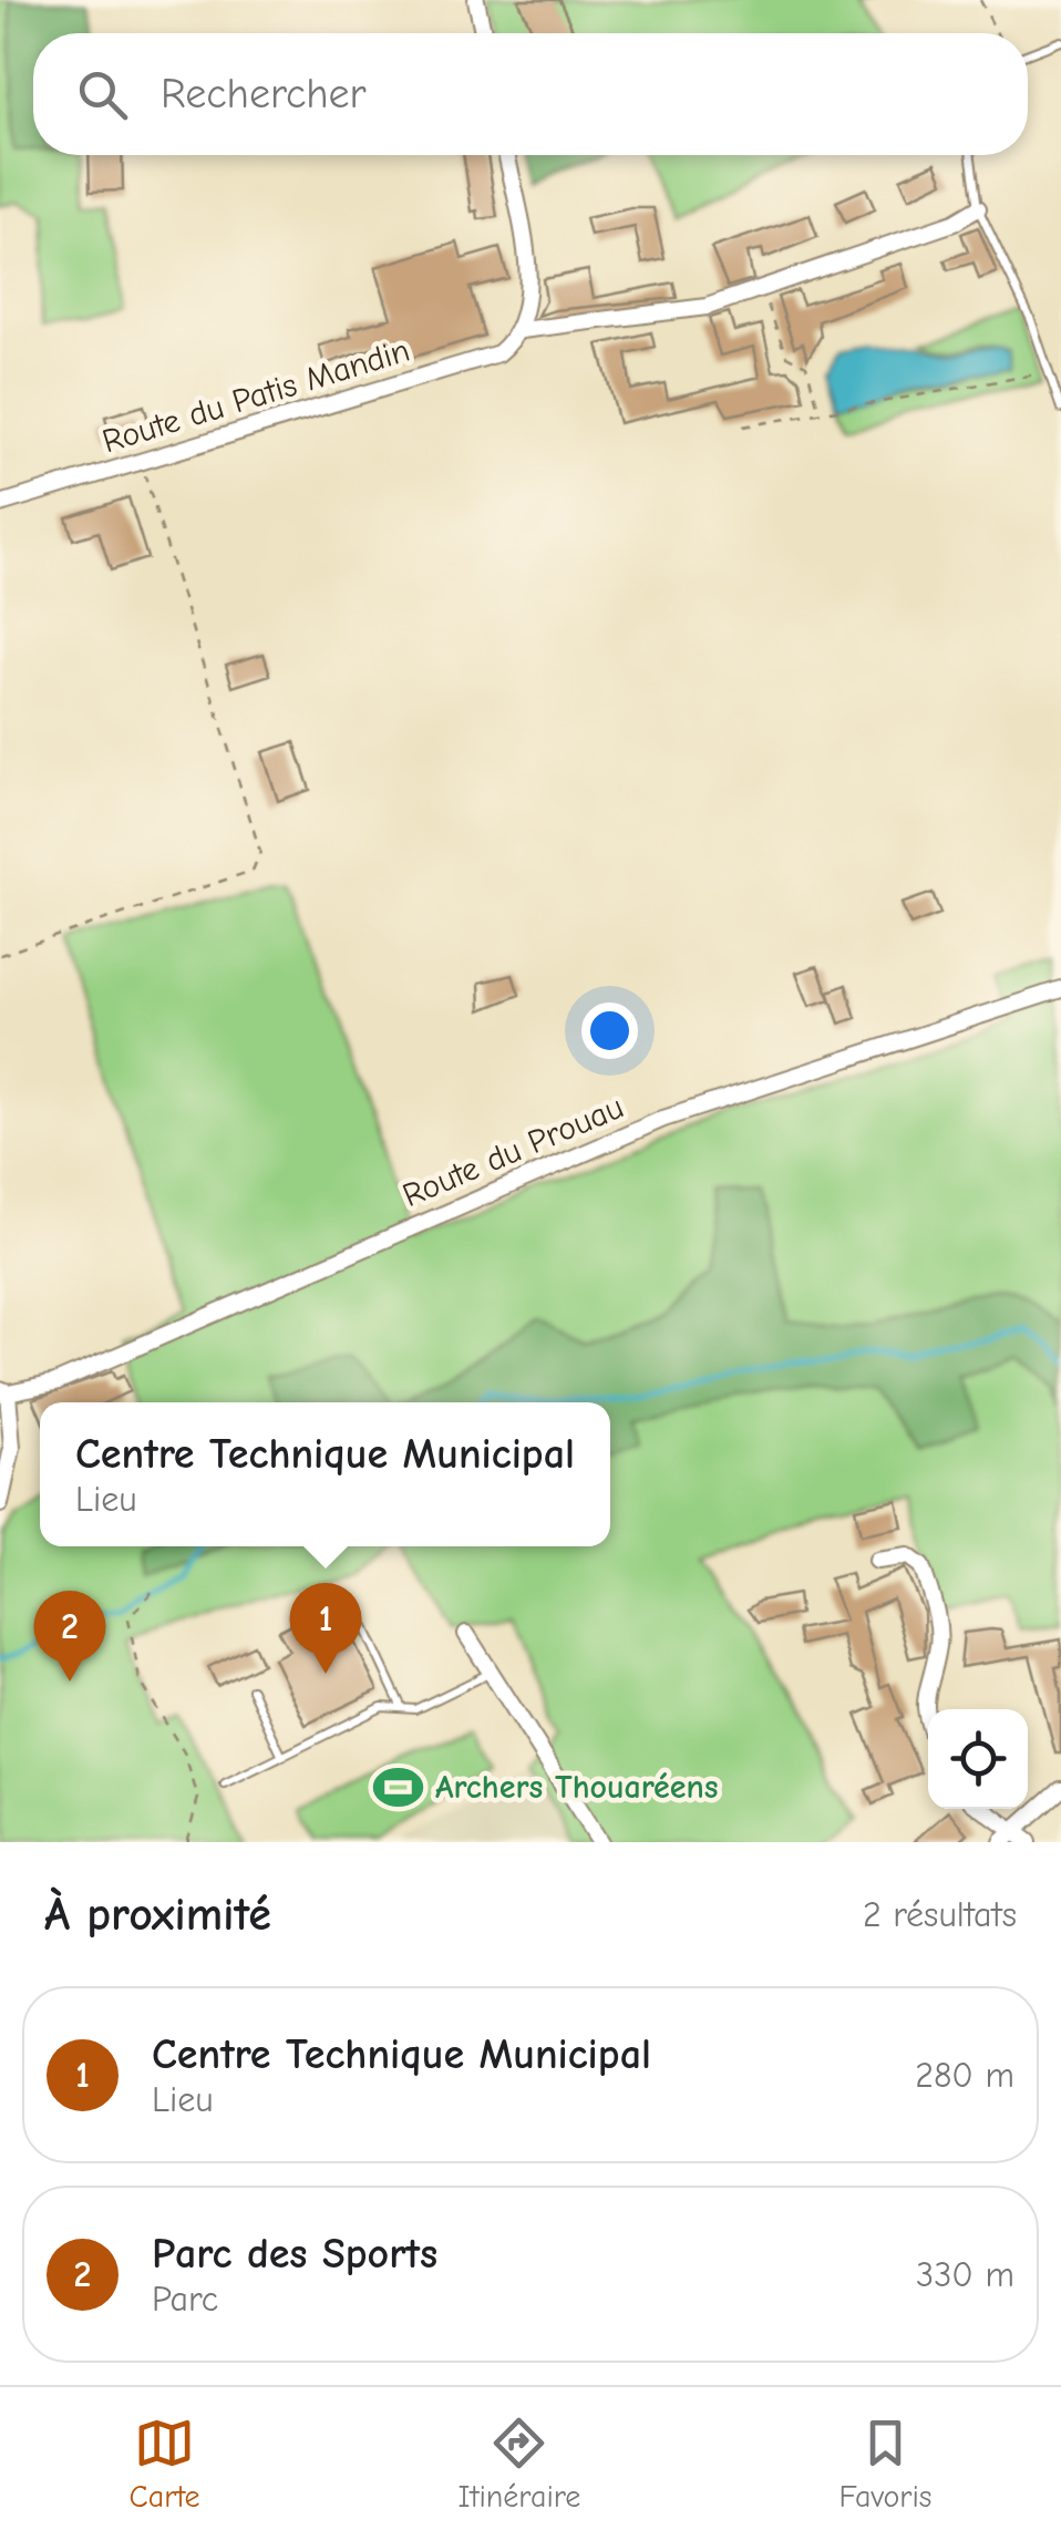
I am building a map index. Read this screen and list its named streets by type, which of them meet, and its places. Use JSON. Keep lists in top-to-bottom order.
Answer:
{
  "streets": {
    "street": ["Route du Patis Mandin", "Route du Prouau"]
  },
  "places": {
    "sports": ["Archers Thouaréens"]
  },
  "page": {
    "search": "Rechercher",
    "popup": ["Centre Technique Municipal", "Lieu"],
    "pins": ["1", "2"],
    "heading": ["À proximité", "2 résultats"],
    "list": [
      {
        "mark": "1",
        "name": "Centre Technique Municipal",
        "note": "Lieu",
        "value": "280 m"
      },
      {
        "mark": "2",
        "name": "Parc des Sports",
        "note": "Parc",
        "value": "330 m"
      }
    ],
    "nav": ["Carte", "Itinéraire", "Favoris"]
  }
}
